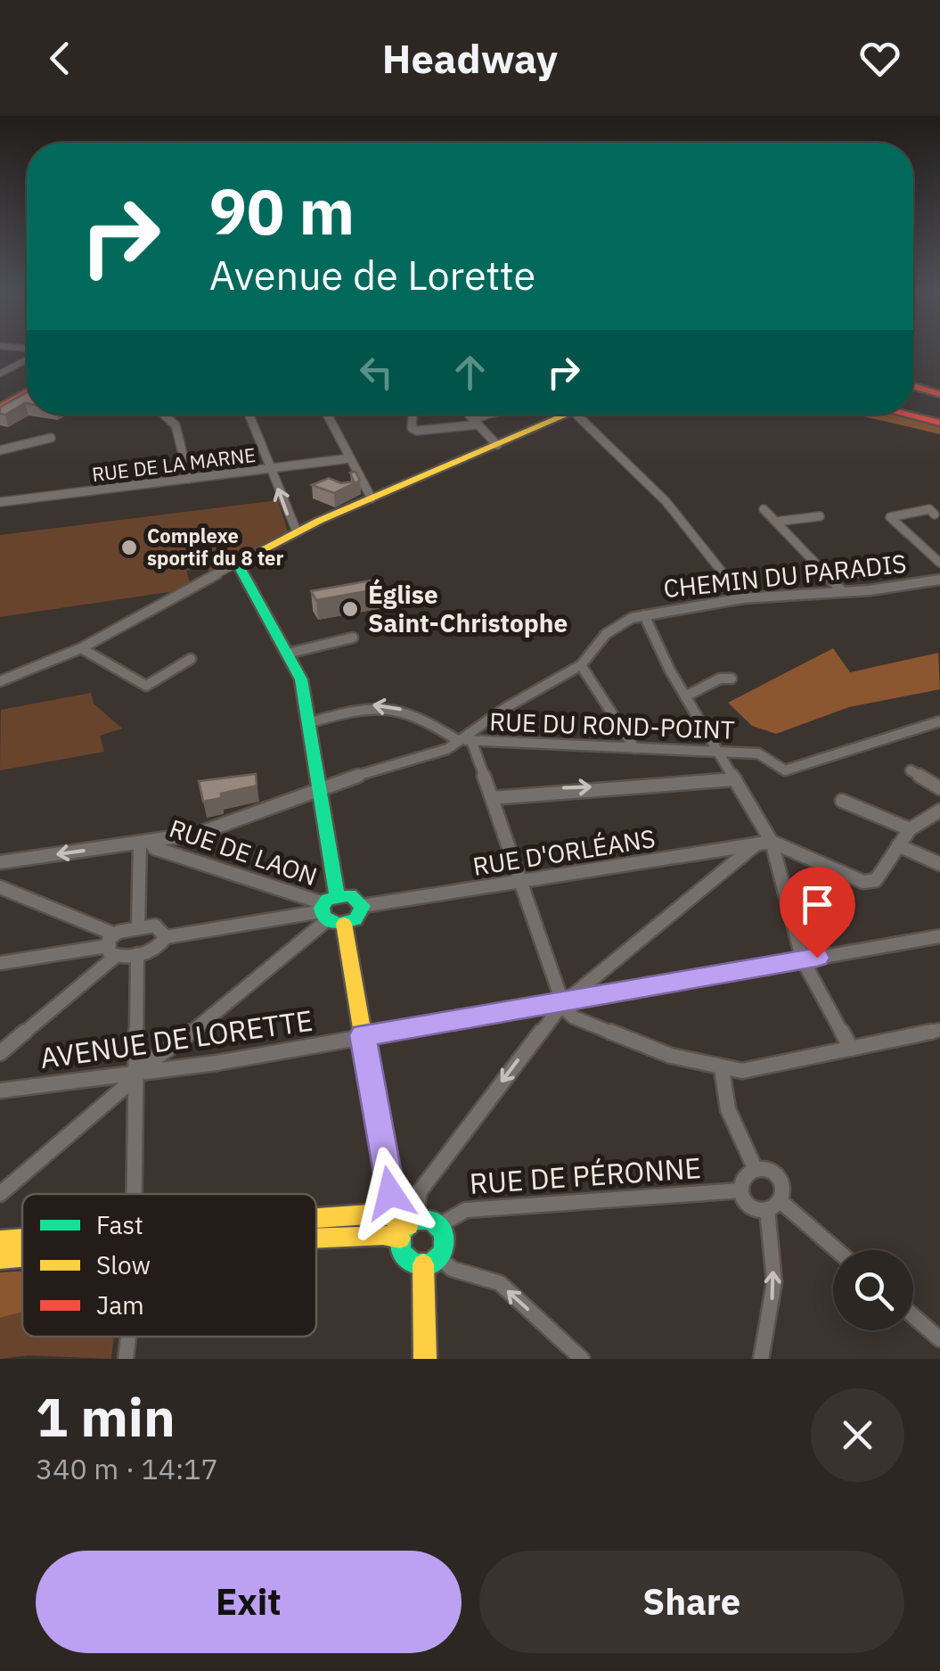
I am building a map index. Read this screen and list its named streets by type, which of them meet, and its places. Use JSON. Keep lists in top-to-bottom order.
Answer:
{
  "streets": {
    "street": [
      "RUE DE LA MARNE",
      "CHEMIN DU PARADIS",
      "RUE DU ROND-POINT",
      "RUE DE LAON",
      "RUE D'ORLÉANS",
      "AVENUE DE LORETTE",
      "RUE DE PÉRONNE"
    ]
  },
  "crossings": [
    ["CHEMIN DU PARADIS", "RUE DU ROND-POINT"],
    ["CHEMIN DU PARADIS", "RUE DE LAON"],
    ["RUE DE LAON", "RUE D'ORLÉANS"]
  ],
  "places": ["Complexe sportif du 8 ter", "Église Saint-Christophe"],
  "legend": ["Fast", "Slow", "Jam"],
  "page": {
    "header": "Headway",
    "turn": ["90 m", "Avenue de Lorette"],
    "heading": ["1 min", "340 m · 14:17"],
    "buttons": ["Exit", "Share"]
  }
}
